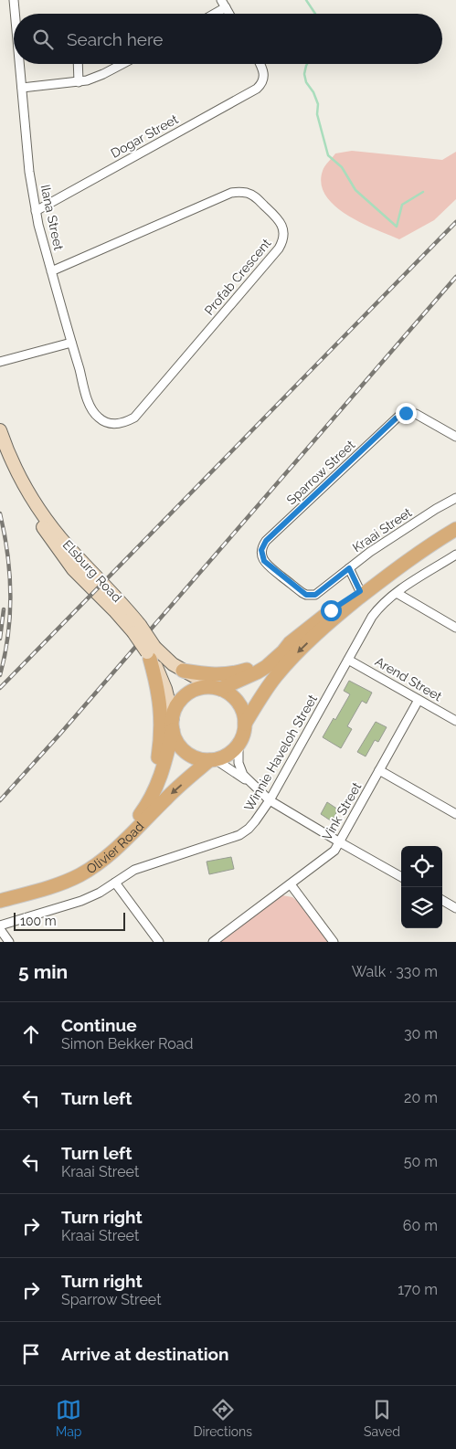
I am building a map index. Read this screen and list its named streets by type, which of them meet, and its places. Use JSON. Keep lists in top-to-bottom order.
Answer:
{
  "streets": {
    "main road": ["Elsburg Road", "Olivier Road"],
    "street": [
      "Dogar Street",
      "Ilana Street",
      "Profab Crescent",
      "Sparrow Street",
      "Kraai Street",
      "Arend Street",
      "Winnie Haveloh Street",
      "Vink Street"
    ]
  },
  "crossings": [
    ["Dogar Street", "Ilana Street"],
    ["Ilana Street", "Profab Crescent"],
    ["Sparrow Street", "Kraai Street"],
    ["Elsburg Road", "Olivier Road"],
    ["Arend Street", "Winnie Haveloh Street"],
    ["Arend Street", "Vink Street"]
  ],
  "scale_bar": "100 m",
  "page": {
    "search": "Search here",
    "scale": "100 m",
    "heading": ["5 min", "Walk · 330 m"],
    "list": [
      ["Continue", "Simon Bekker Road", "30 m"],
      ["Turn left", "20 m"],
      ["Turn left", "Kraai Street", "50 m"],
      ["Turn right", "Kraai Street", "60 m"],
      ["Turn right", "Sparrow Street", "170 m"],
      "Arrive at destination"
    ],
    "nav": ["Map", "Directions", "Saved"]
  }
}
